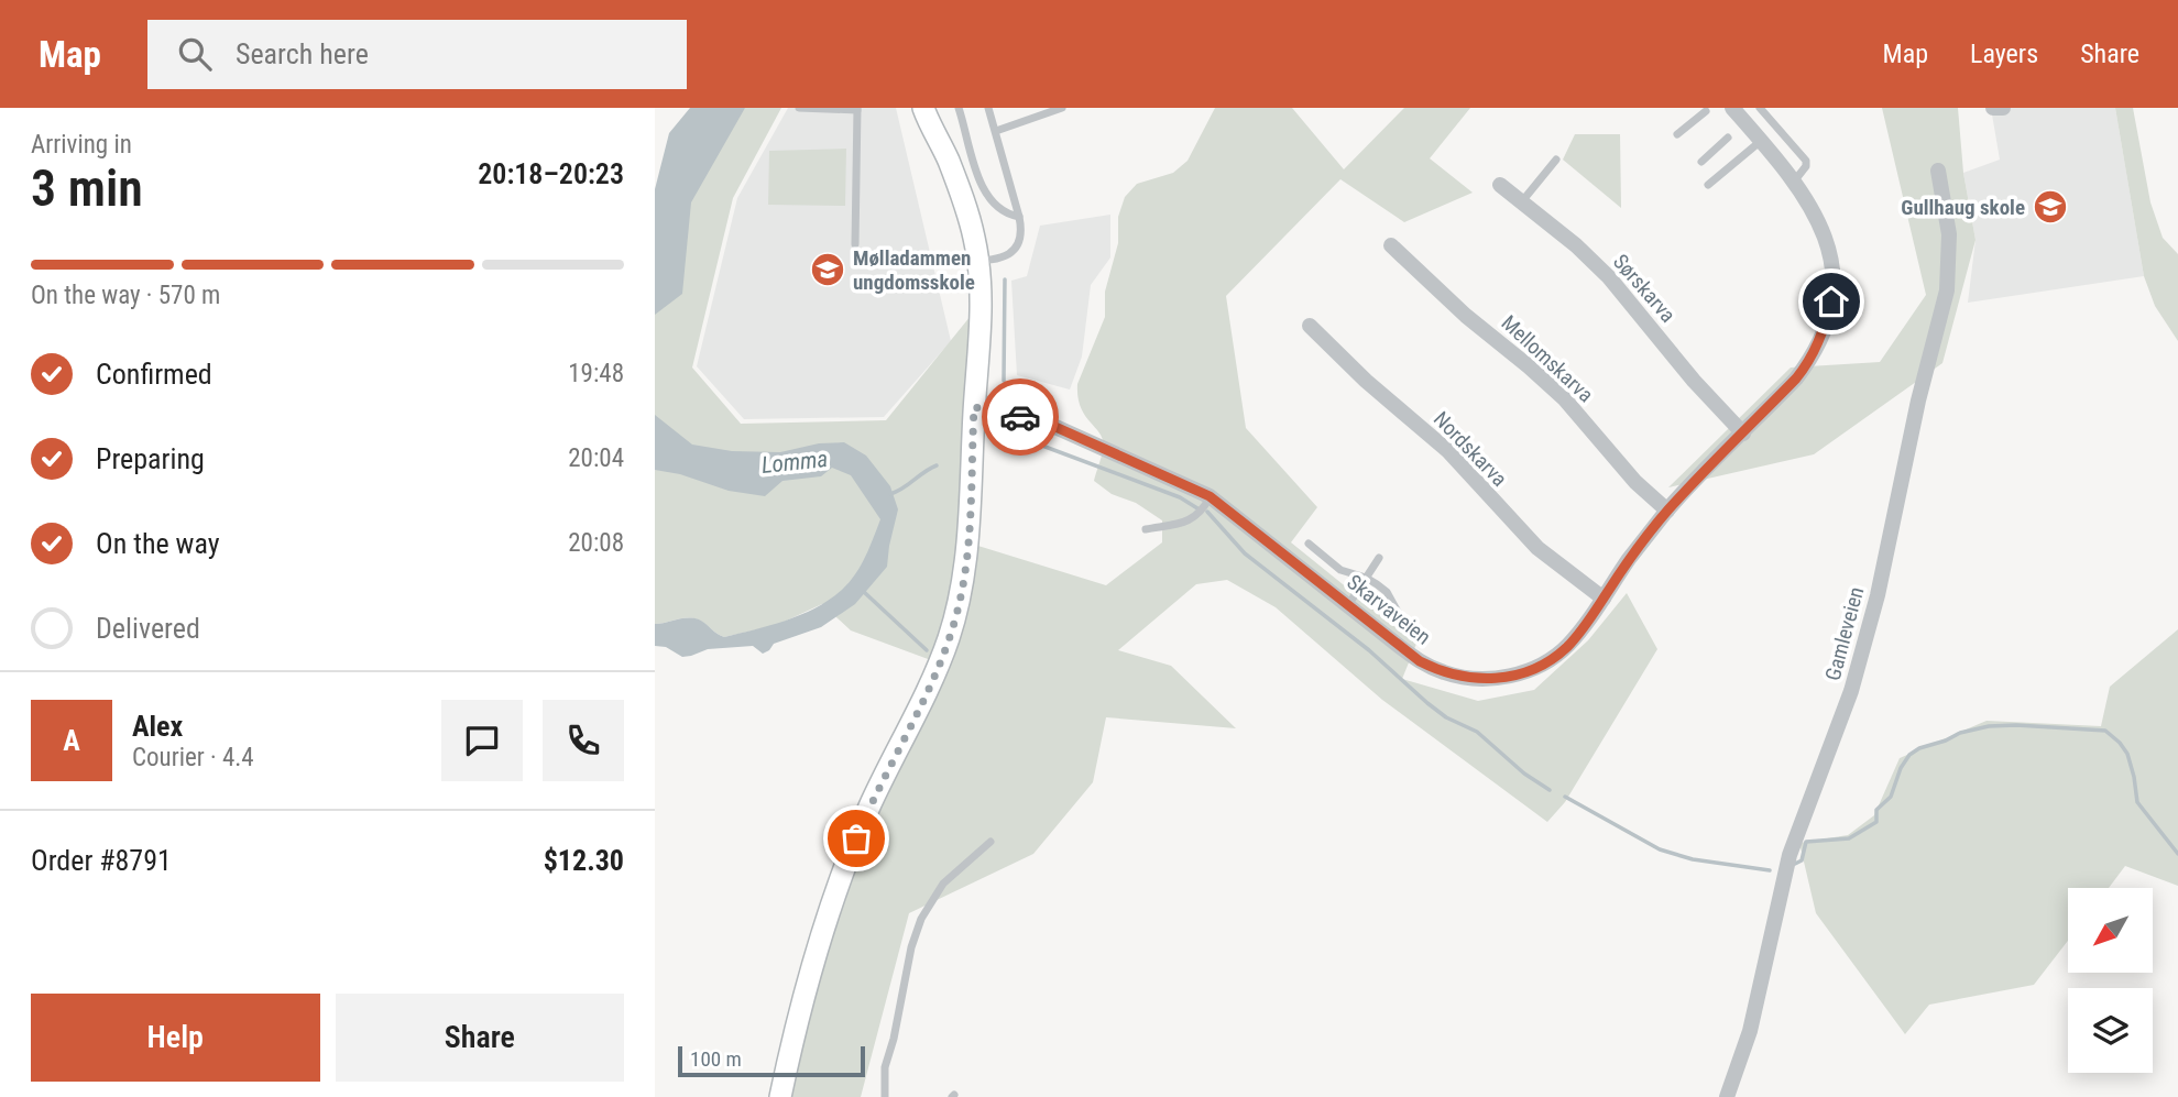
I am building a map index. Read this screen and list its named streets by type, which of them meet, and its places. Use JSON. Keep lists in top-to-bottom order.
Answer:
{
  "streets": {
    "street": [
      "Sørskarva",
      "Mellomskarva",
      "Nordskarva",
      "Skarvaveien",
      "Gamleveien"
    ]
  },
  "crossings": [
    ["Sørskarva", "Skarvaveien"],
    ["Mellomskarva", "Skarvaveien"],
    ["Nordskarva", "Skarvaveien"]
  ],
  "water": ["Lomma"],
  "places": {
    "school or university": ["Gullhaug skole", "Mølladammen ungdomsskole"]
  },
  "scale_bar": "100 m",
  "north": "bottom left",
  "page": {
    "header": "Map",
    "search": "Search here",
    "nav": ["Map", "Layers", "Share"],
    "heading": ["3 min", "Arriving in", "20:18–20:23"],
    "panel": [
      "Alex",
      "Courier · 4.4",
      "Order #8791",
      "$12.30"
    ],
    "bar": "On the way · 570 m",
    "list": [
      ["Confirmed", "19:48"],
      ["Preparing", "20:04"],
      ["On the way", "20:08"],
      "Delivered"
    ],
    "round": "A",
    "buttons": ["Help", "Share"],
    "scale": "100 m"
  }
}
